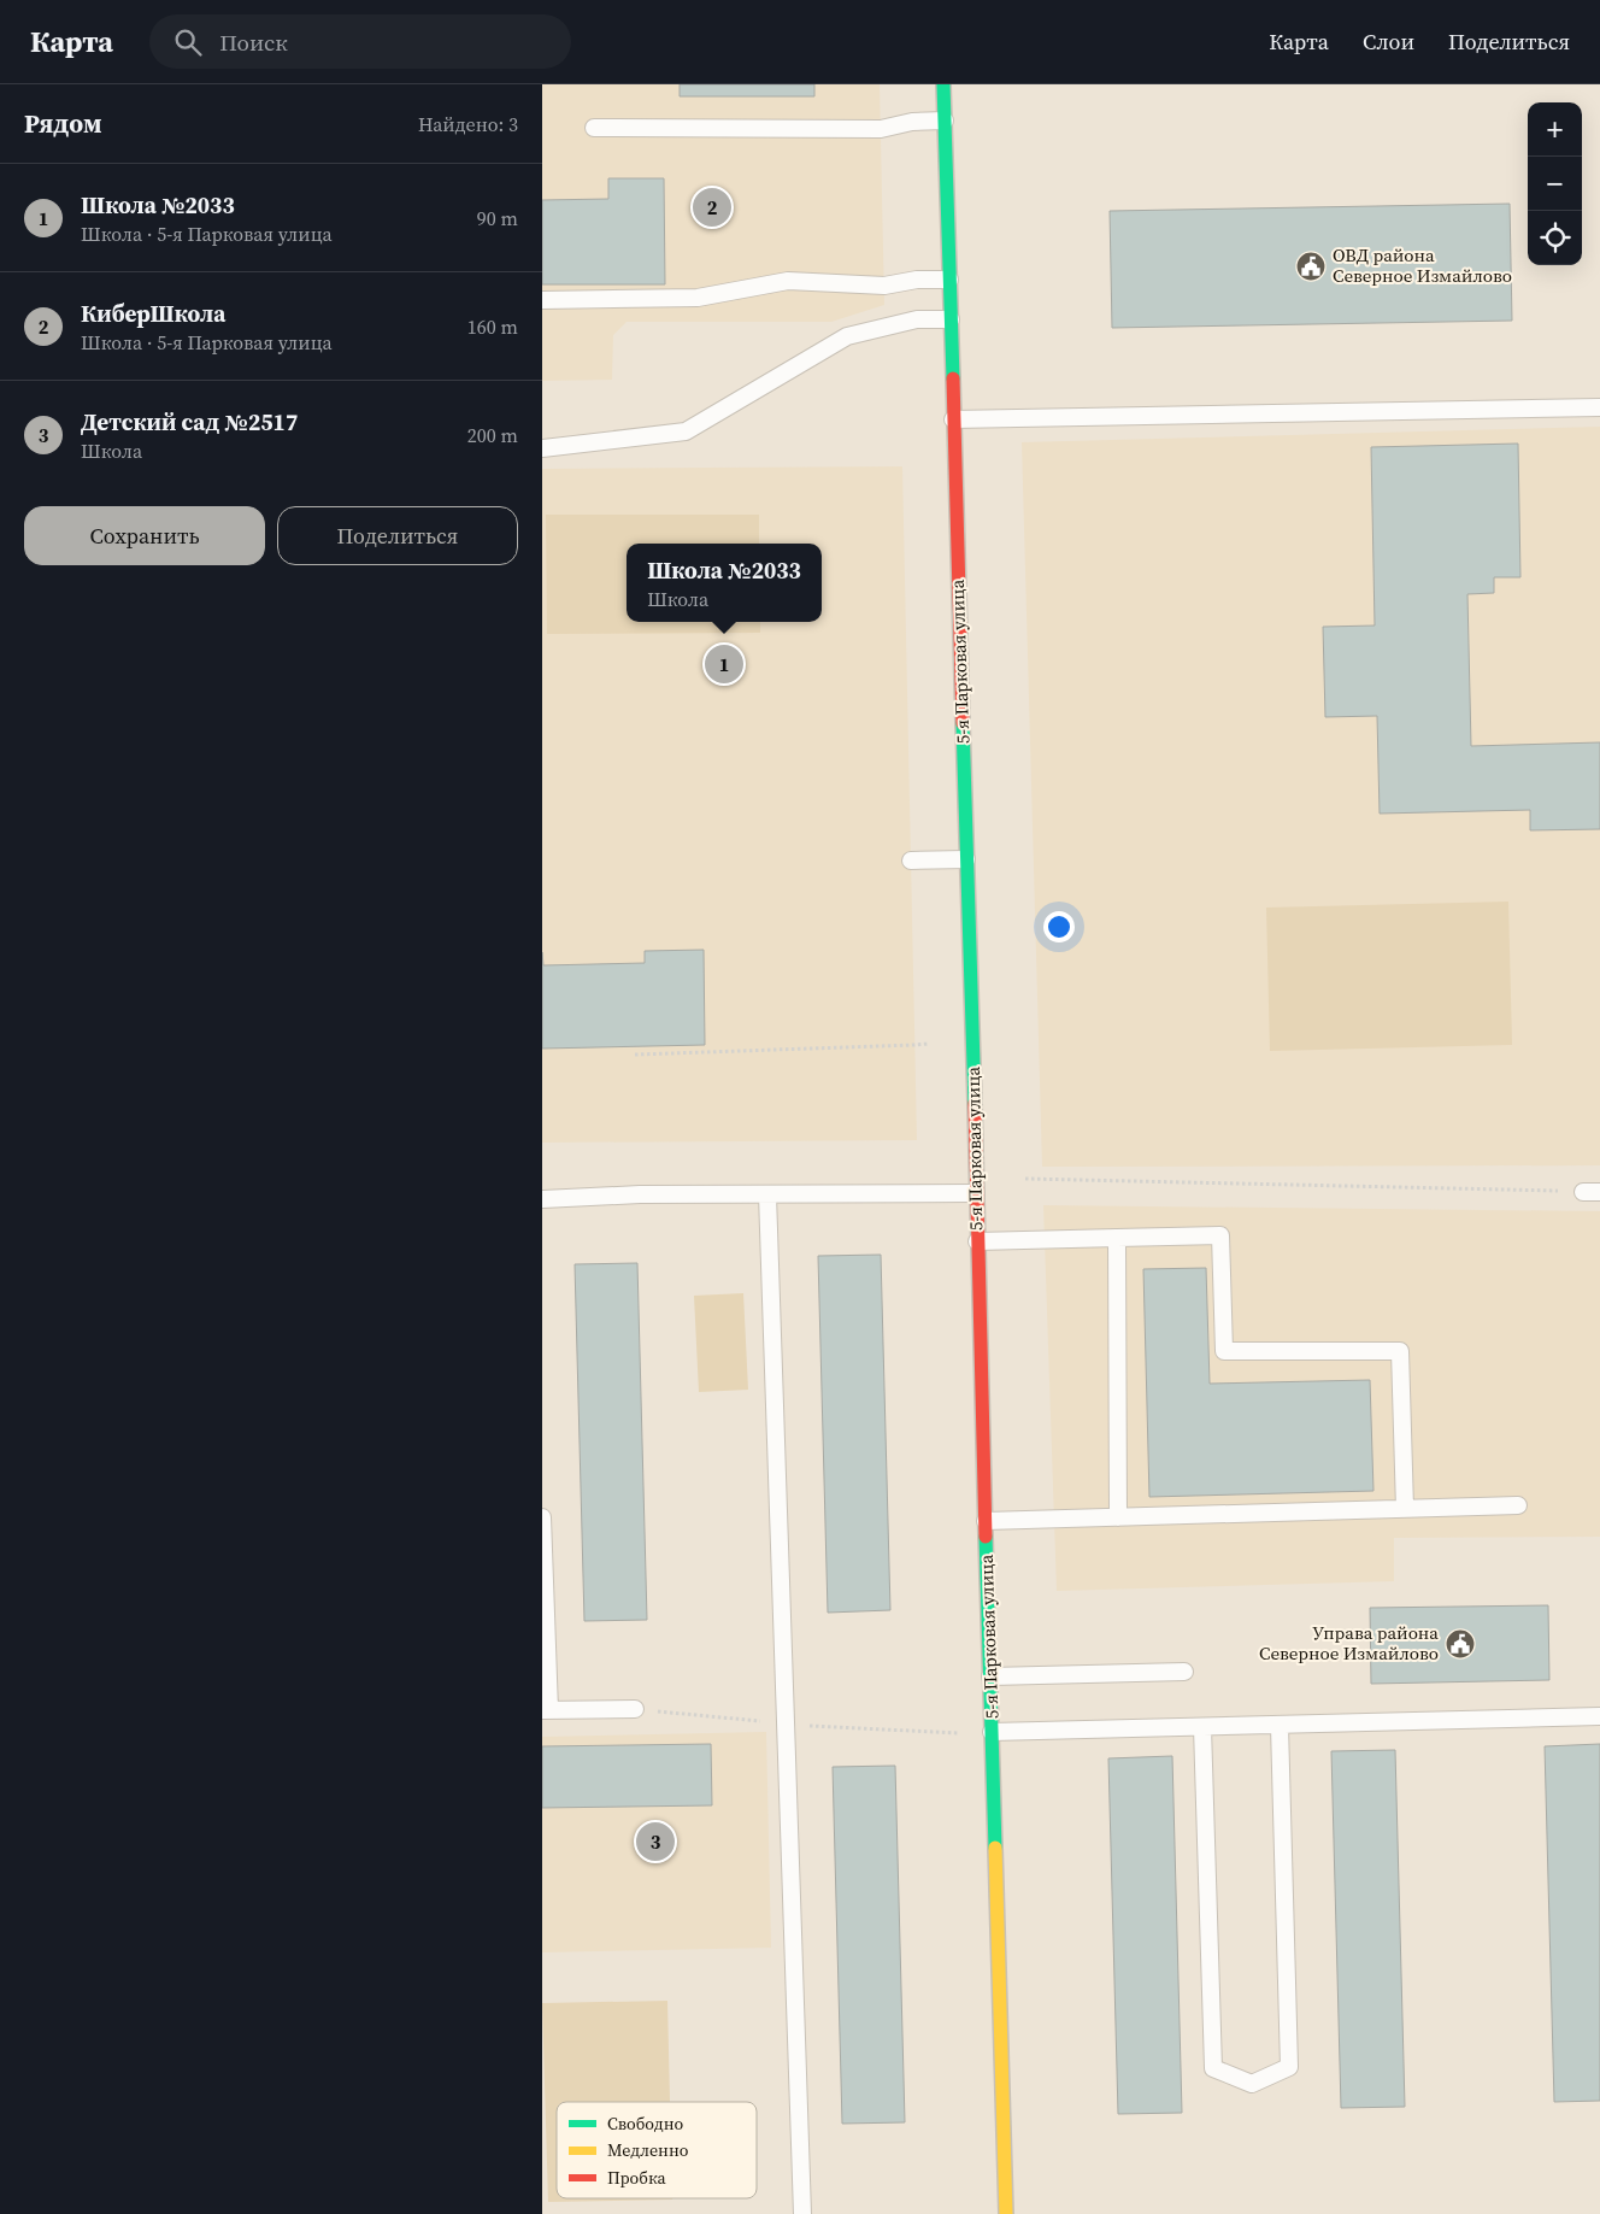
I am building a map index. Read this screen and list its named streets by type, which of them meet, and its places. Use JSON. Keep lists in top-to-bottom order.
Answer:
{
  "streets": {
    "street": ["5-я Парковая улица"]
  },
  "places": {
    "public building": ["ОВД района Северное Измайлово", "Управа района Северное Измайлово"]
  },
  "legend": ["Свободно", "Медленно", "Пробка"],
  "page": {
    "header": "Карта",
    "search": "Поиск",
    "nav": ["Карта", "Слои", "Поделиться"],
    "heading": ["Рядом", "Найдено: 3"],
    "map_buttons": ["+", "−"],
    "list": [
      {
        "mark": "1",
        "name": "Школа №2033",
        "note": "Школа · 5-я Парковая улица",
        "value": "90 m"
      },
      {
        "mark": "2",
        "name": "КиберШкола",
        "note": "Школа · 5-я Парковая улица",
        "value": "160 m"
      },
      {
        "mark": "3",
        "name": "Детский сад №2517",
        "note": "Школа",
        "value": "200 m"
      }
    ],
    "pins": ["2", "1", "3"],
    "buttons": ["Сохранить", "Поделиться"],
    "popup": ["Школа №2033", "Школа"]
  }
}
